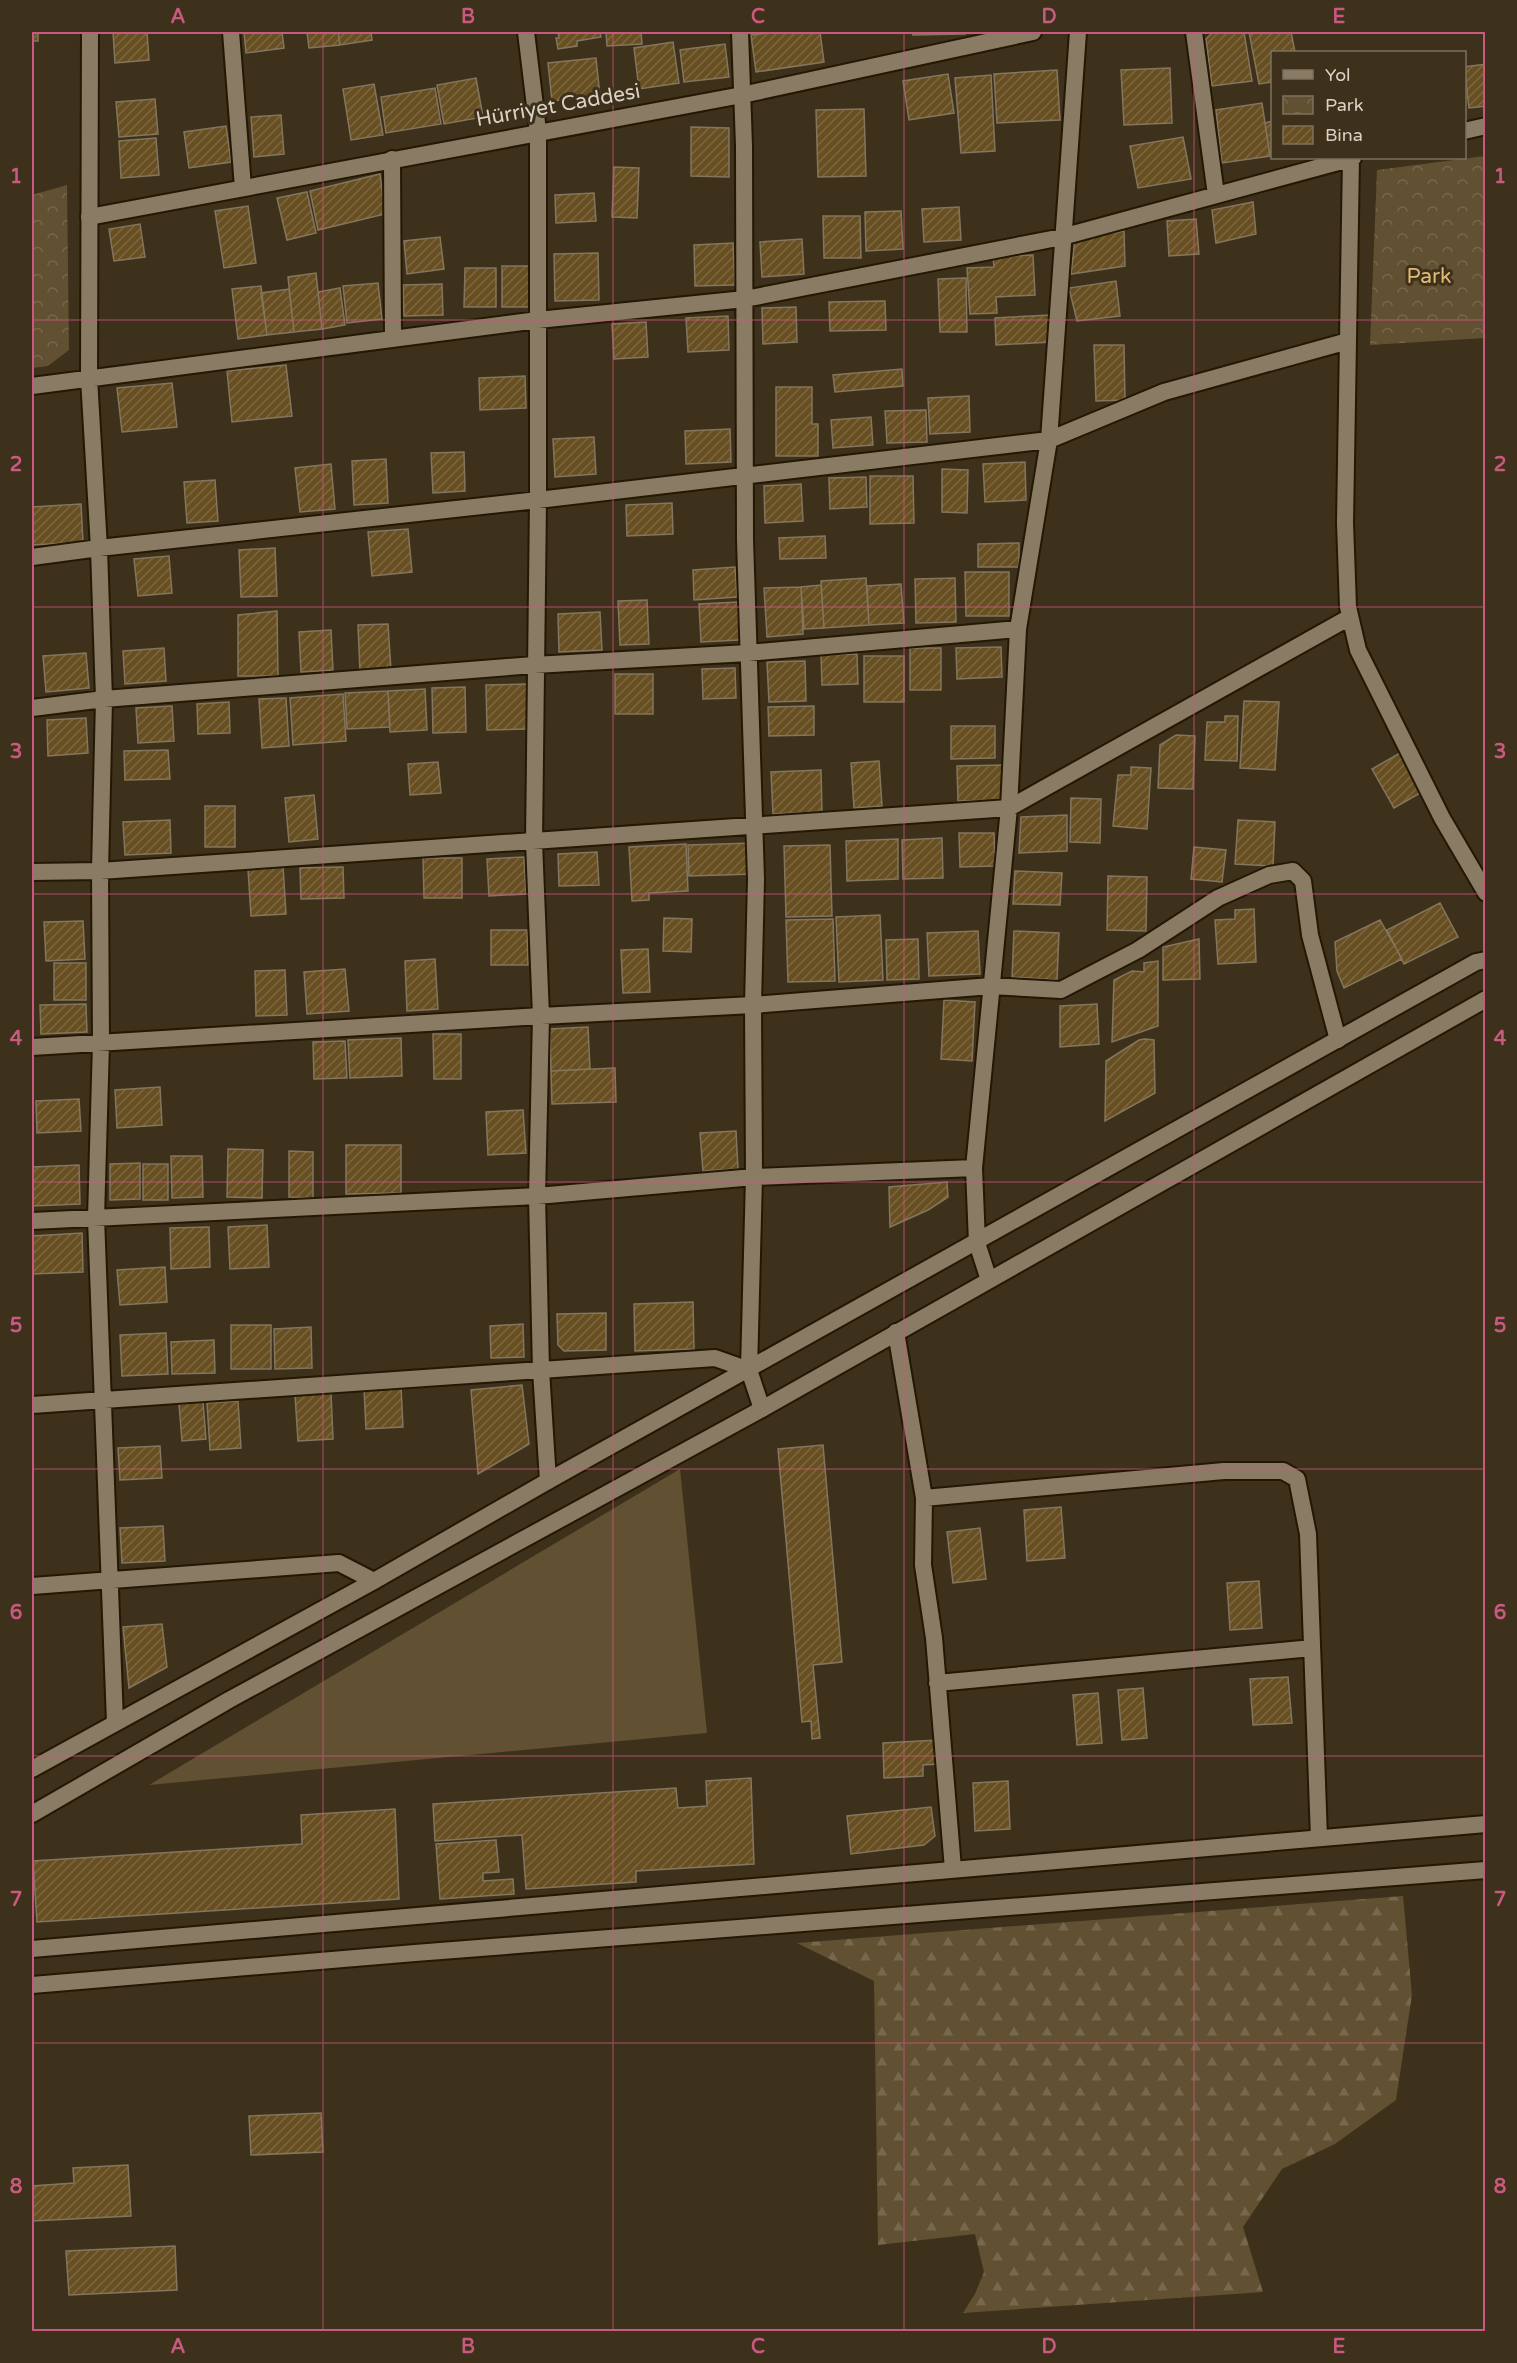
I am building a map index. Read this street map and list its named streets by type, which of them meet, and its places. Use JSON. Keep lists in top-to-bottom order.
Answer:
{
  "streets": {
    "street": ["Hürriyet Caddesi"]
  },
  "parks": ["Park"],
  "legend": ["Yol", "Park", "Bina"],
  "grid": {
    "columns": [
      "A",
      "B",
      "C",
      "D",
      "E"
    ],
    "rows": [
      "1",
      "2",
      "3",
      "4",
      "5",
      "6",
      "7",
      "8"
    ]
  }
}
